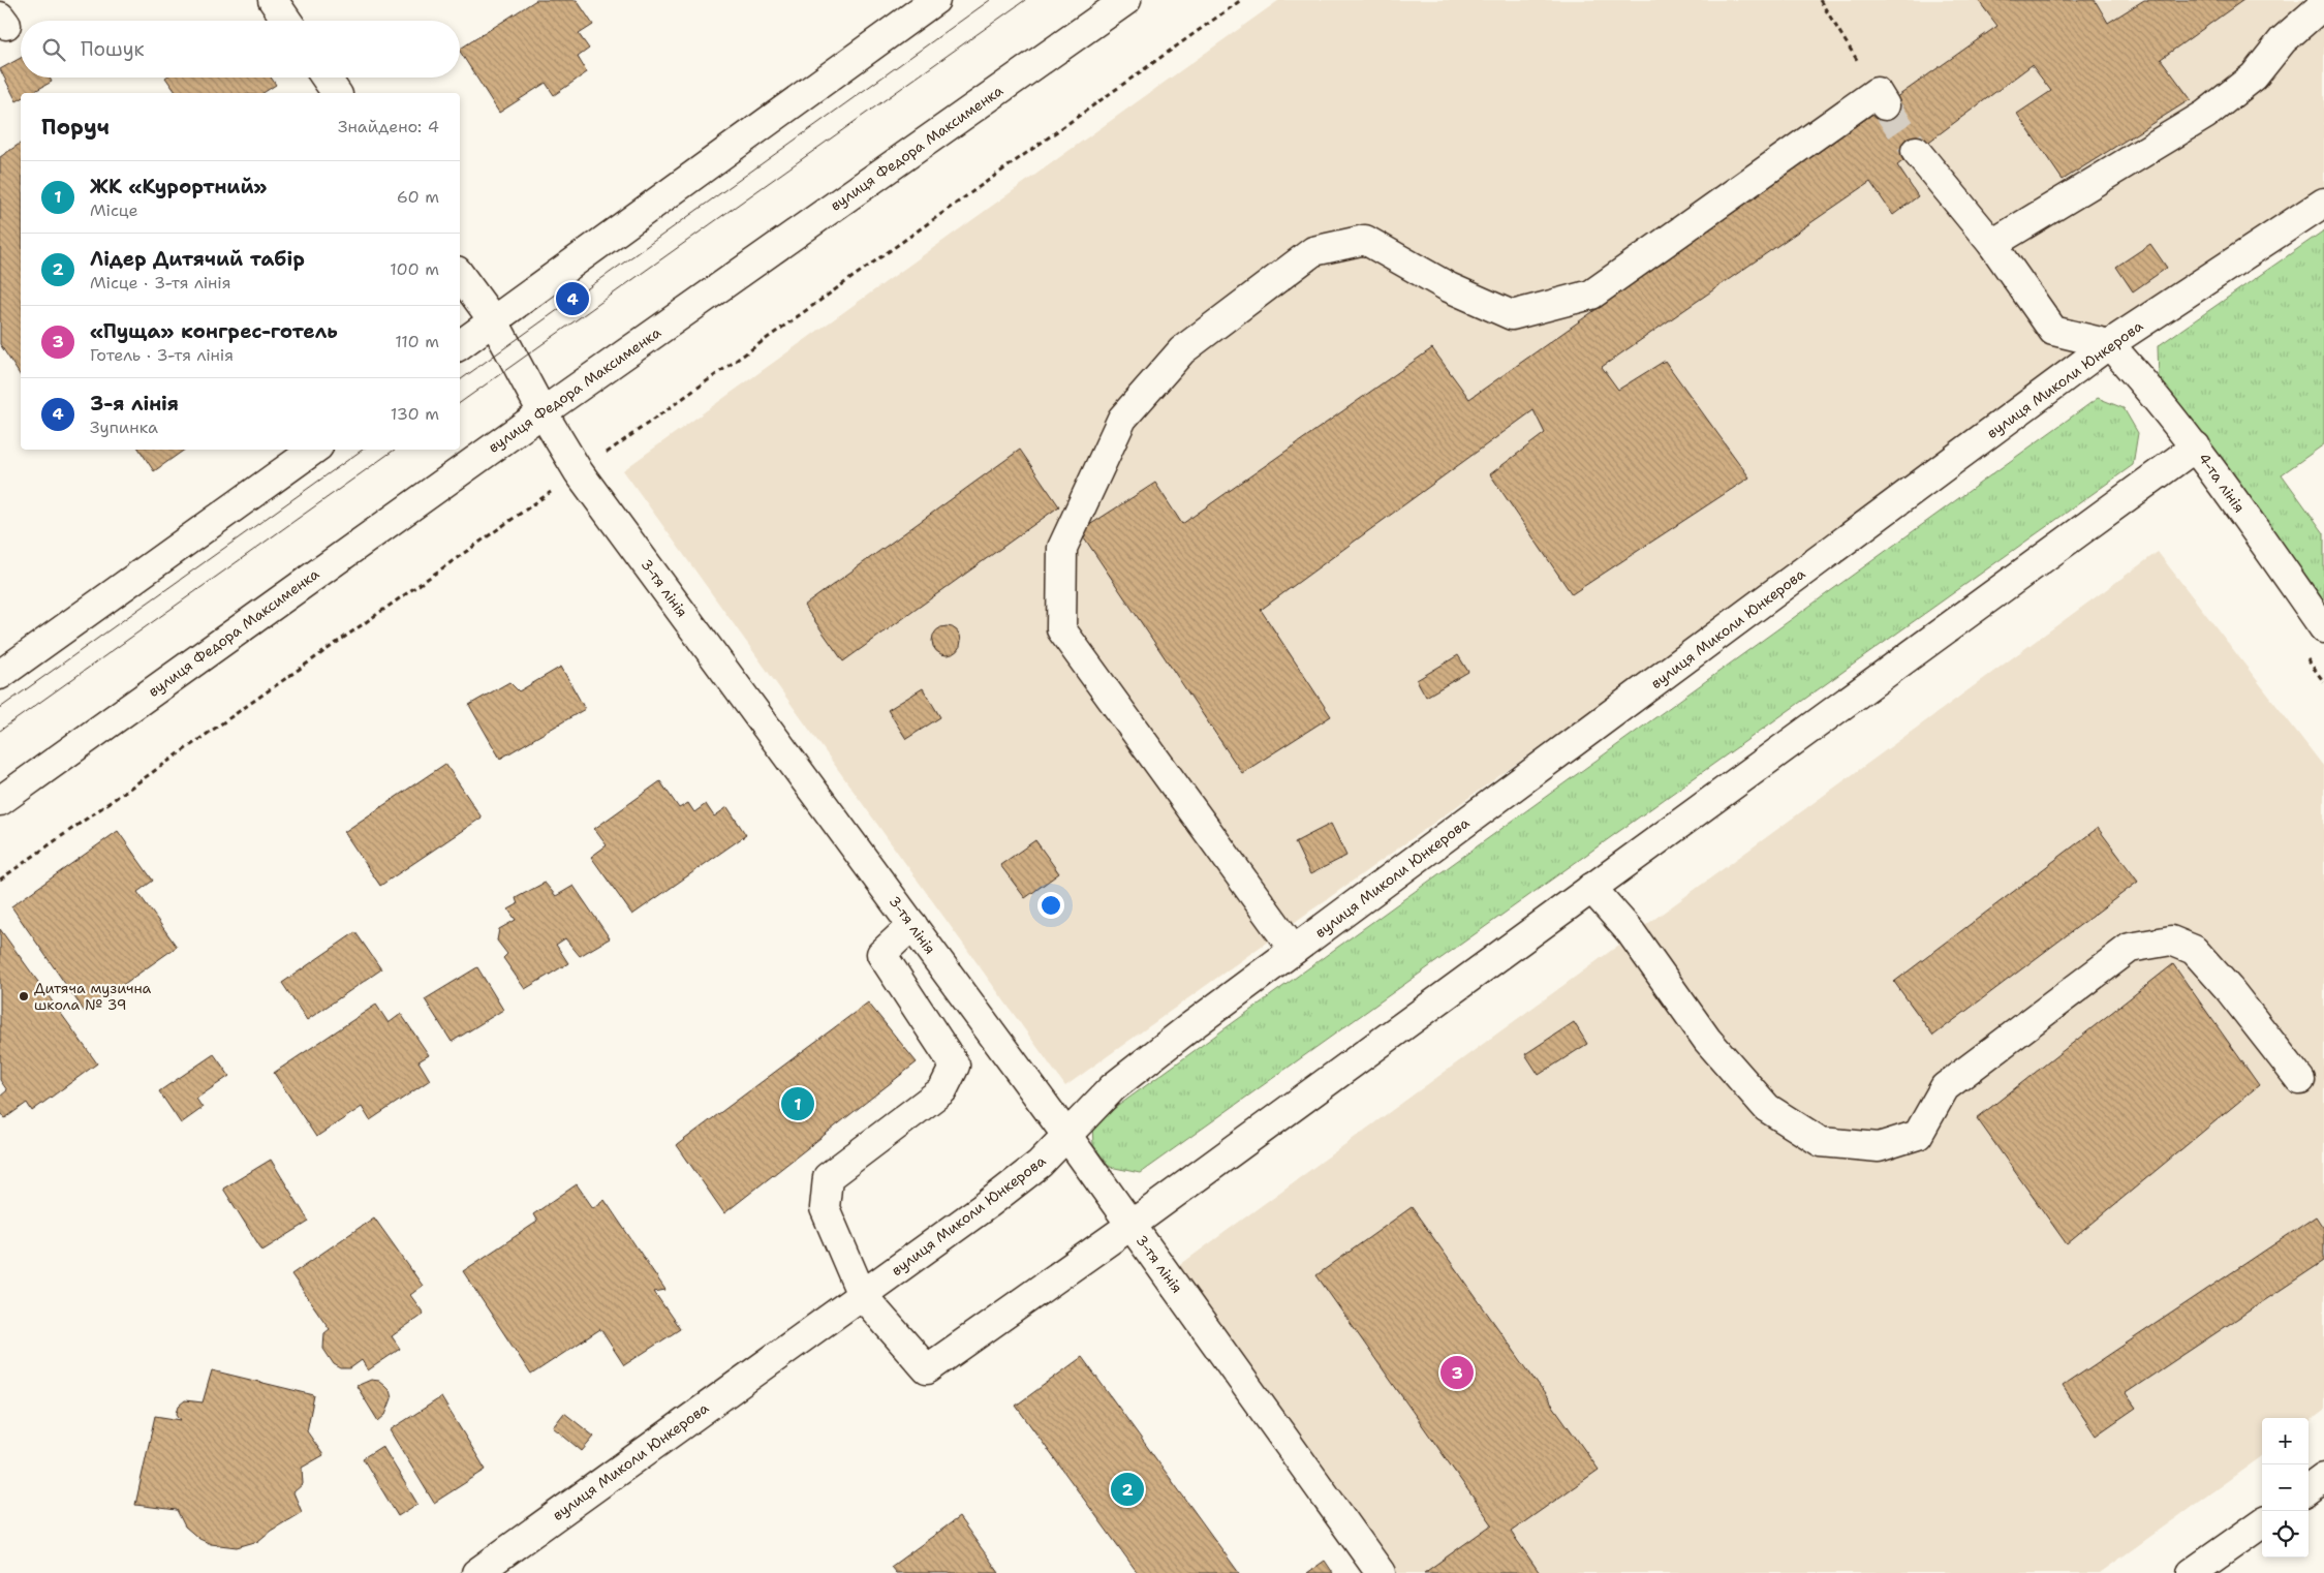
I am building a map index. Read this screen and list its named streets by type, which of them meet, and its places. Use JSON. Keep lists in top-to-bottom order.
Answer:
{
  "streets": {
    "street": [
      "вулиця Федора Максименка",
      "вулиця Миколи Юнкерова",
      "4-та лінія",
      "3-тя лінія"
    ]
  },
  "crossings": [
    ["вулиця Федора Максименка", "3-тя лінія"],
    ["вулиця Миколи Юнкерова", "4-та лінія"],
    ["вулиця Миколи Юнкерова", "3-тя лінія"]
  ],
  "places": ["Дитяча музична школа № 39"],
  "page": {
    "search": "Пошук",
    "heading": ["Поруч", "Знайдено: 4"],
    "list": [
      {
        "mark": "1",
        "name": "ЖК «Курортний»",
        "note": "Місце",
        "value": "60 m"
      },
      {
        "mark": "2",
        "name": "Лідер Дитячий табір",
        "note": "Місце · 3-тя лінія",
        "value": "100 m"
      },
      {
        "mark": "3",
        "name": "«Пуща» конгрес-готель",
        "note": "Готель · 3-тя лінія",
        "value": "110 m"
      },
      {
        "mark": "4",
        "name": "3-я лінія",
        "note": "Зупинка",
        "value": "130 m"
      }
    ],
    "pins": [
      "4",
      "1",
      "3",
      "2"
    ],
    "map_buttons": ["+", "−"]
  }
}
